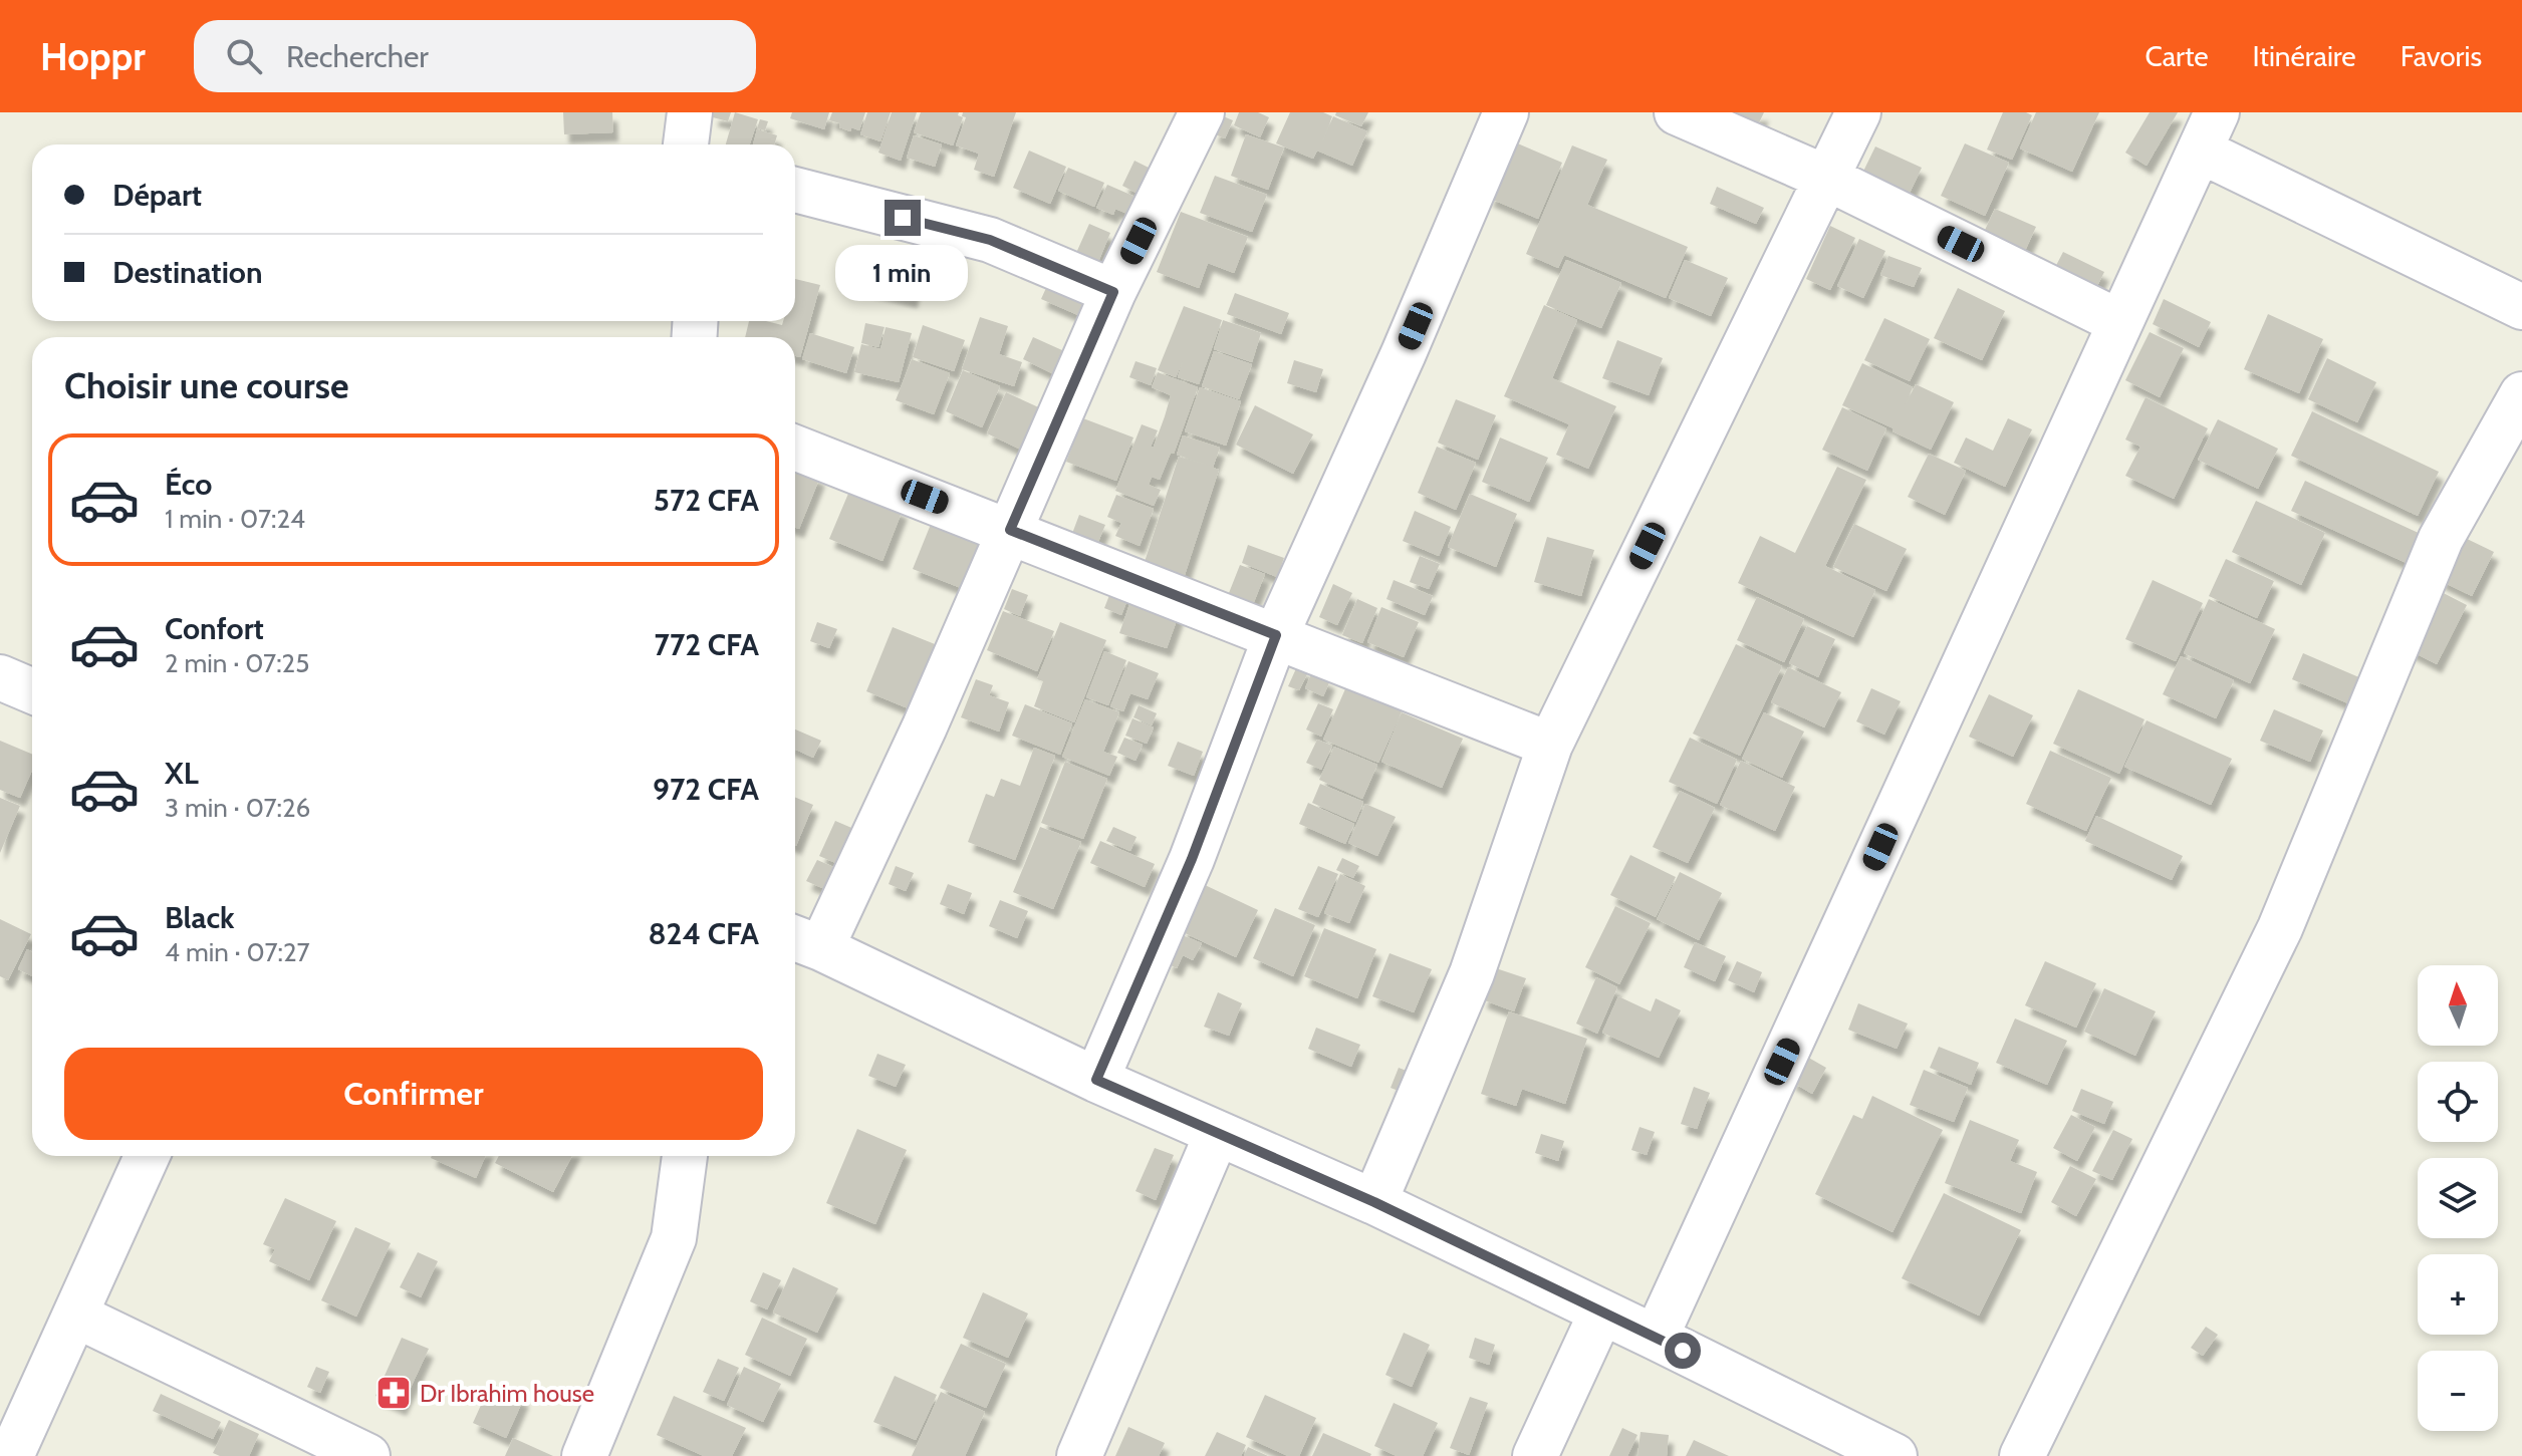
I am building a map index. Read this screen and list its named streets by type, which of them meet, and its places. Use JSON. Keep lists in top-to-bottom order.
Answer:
{
  "places": {
    "pharmacy": ["Dr Ibrahim house"]
  },
  "north": "top",
  "page": {
    "header": "Hoppr",
    "search": "Rechercher",
    "nav": ["Carte", "Itinéraire", "Favoris"],
    "banner": ["Départ", "Destination"],
    "bubble": "1 min",
    "heading": "Choisir une course",
    "list": [
      {
        "name": "Éco",
        "note": "1 min · 07:24",
        "value": "572 CFA"
      },
      {
        "name": "Confort",
        "note": "2 min · 07:25",
        "value": "772 CFA"
      },
      {
        "name": "XL",
        "note": "3 min · 07:26",
        "value": "972 CFA"
      },
      {
        "name": "Black",
        "note": "4 min · 07:27",
        "value": "824 CFA"
      }
    ],
    "map_buttons": ["+", "−"],
    "buttons": "Confirmer"
  }
}
